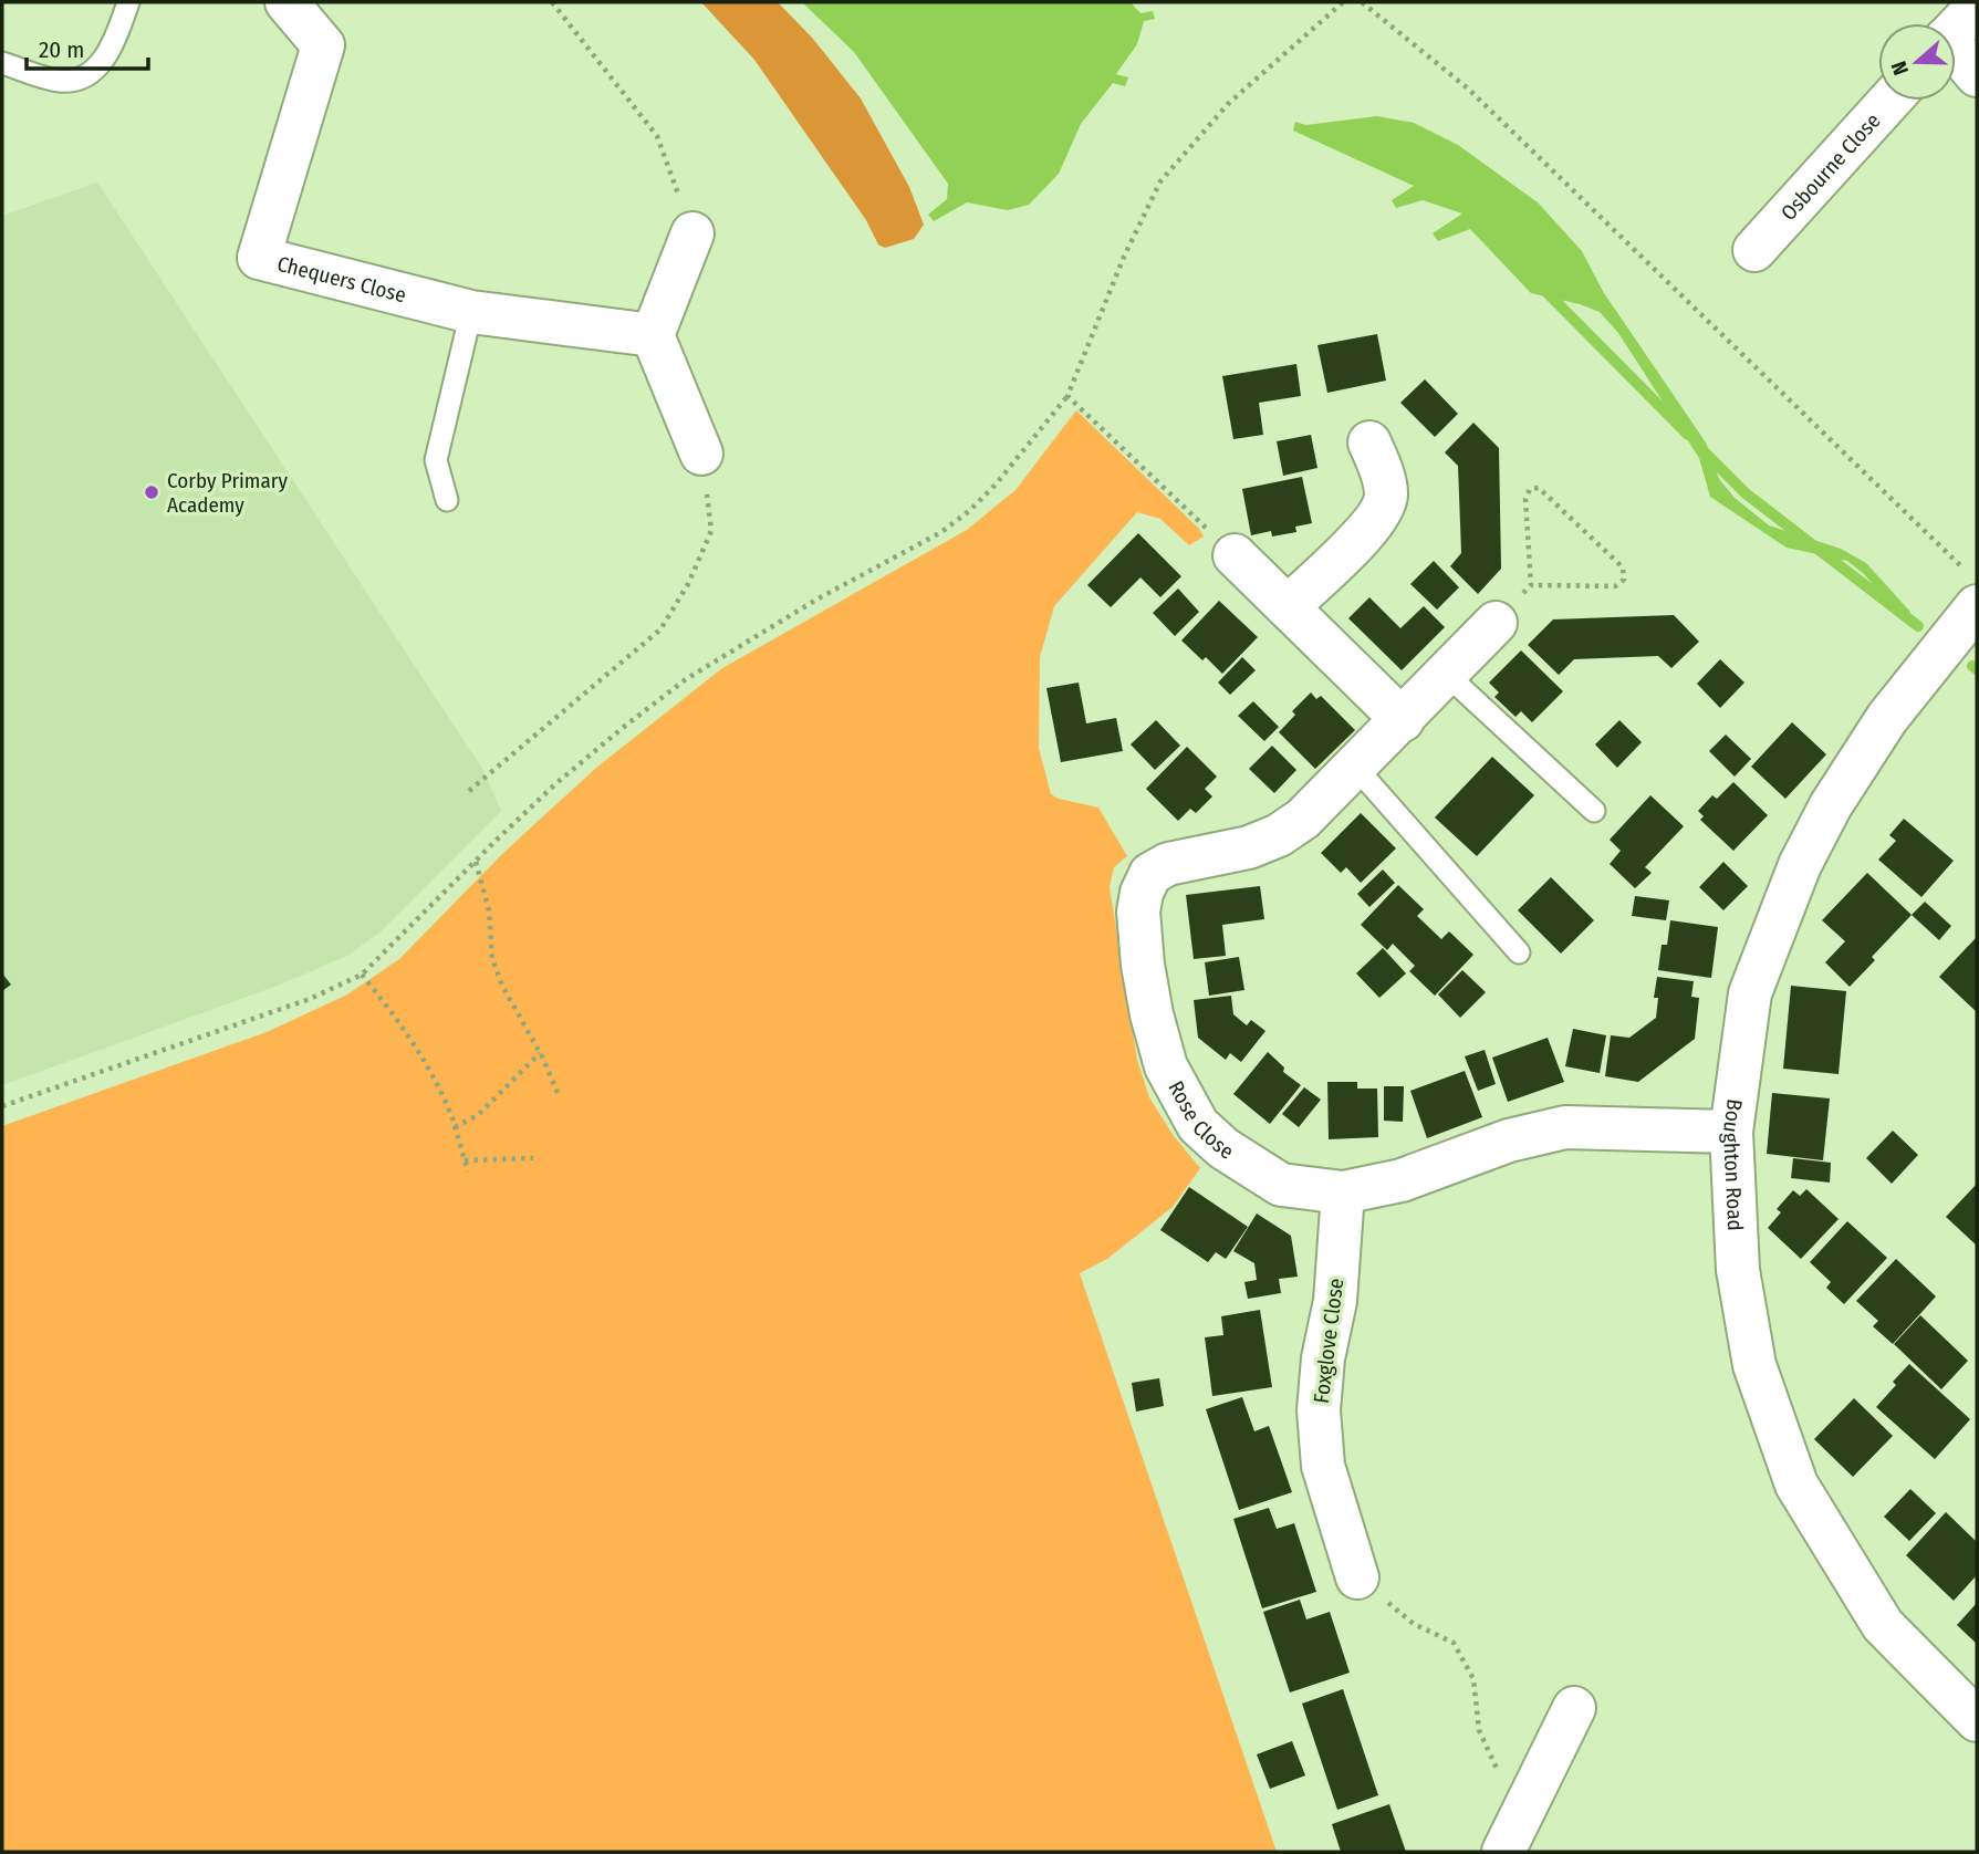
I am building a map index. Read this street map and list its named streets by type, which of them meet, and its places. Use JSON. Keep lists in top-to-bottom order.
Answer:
{
  "streets": {
    "street": [
      "Osbourne Close",
      "Chequers Close",
      "Rose Close",
      "Boughton Road",
      "Foxglove Close"
    ]
  },
  "crossings": [
    ["Rose Close", "Boughton Road"],
    ["Rose Close", "Foxglove Close"]
  ],
  "places": ["Corby Primary Academy"],
  "scale_bar": "20 m",
  "north": "left"
}
